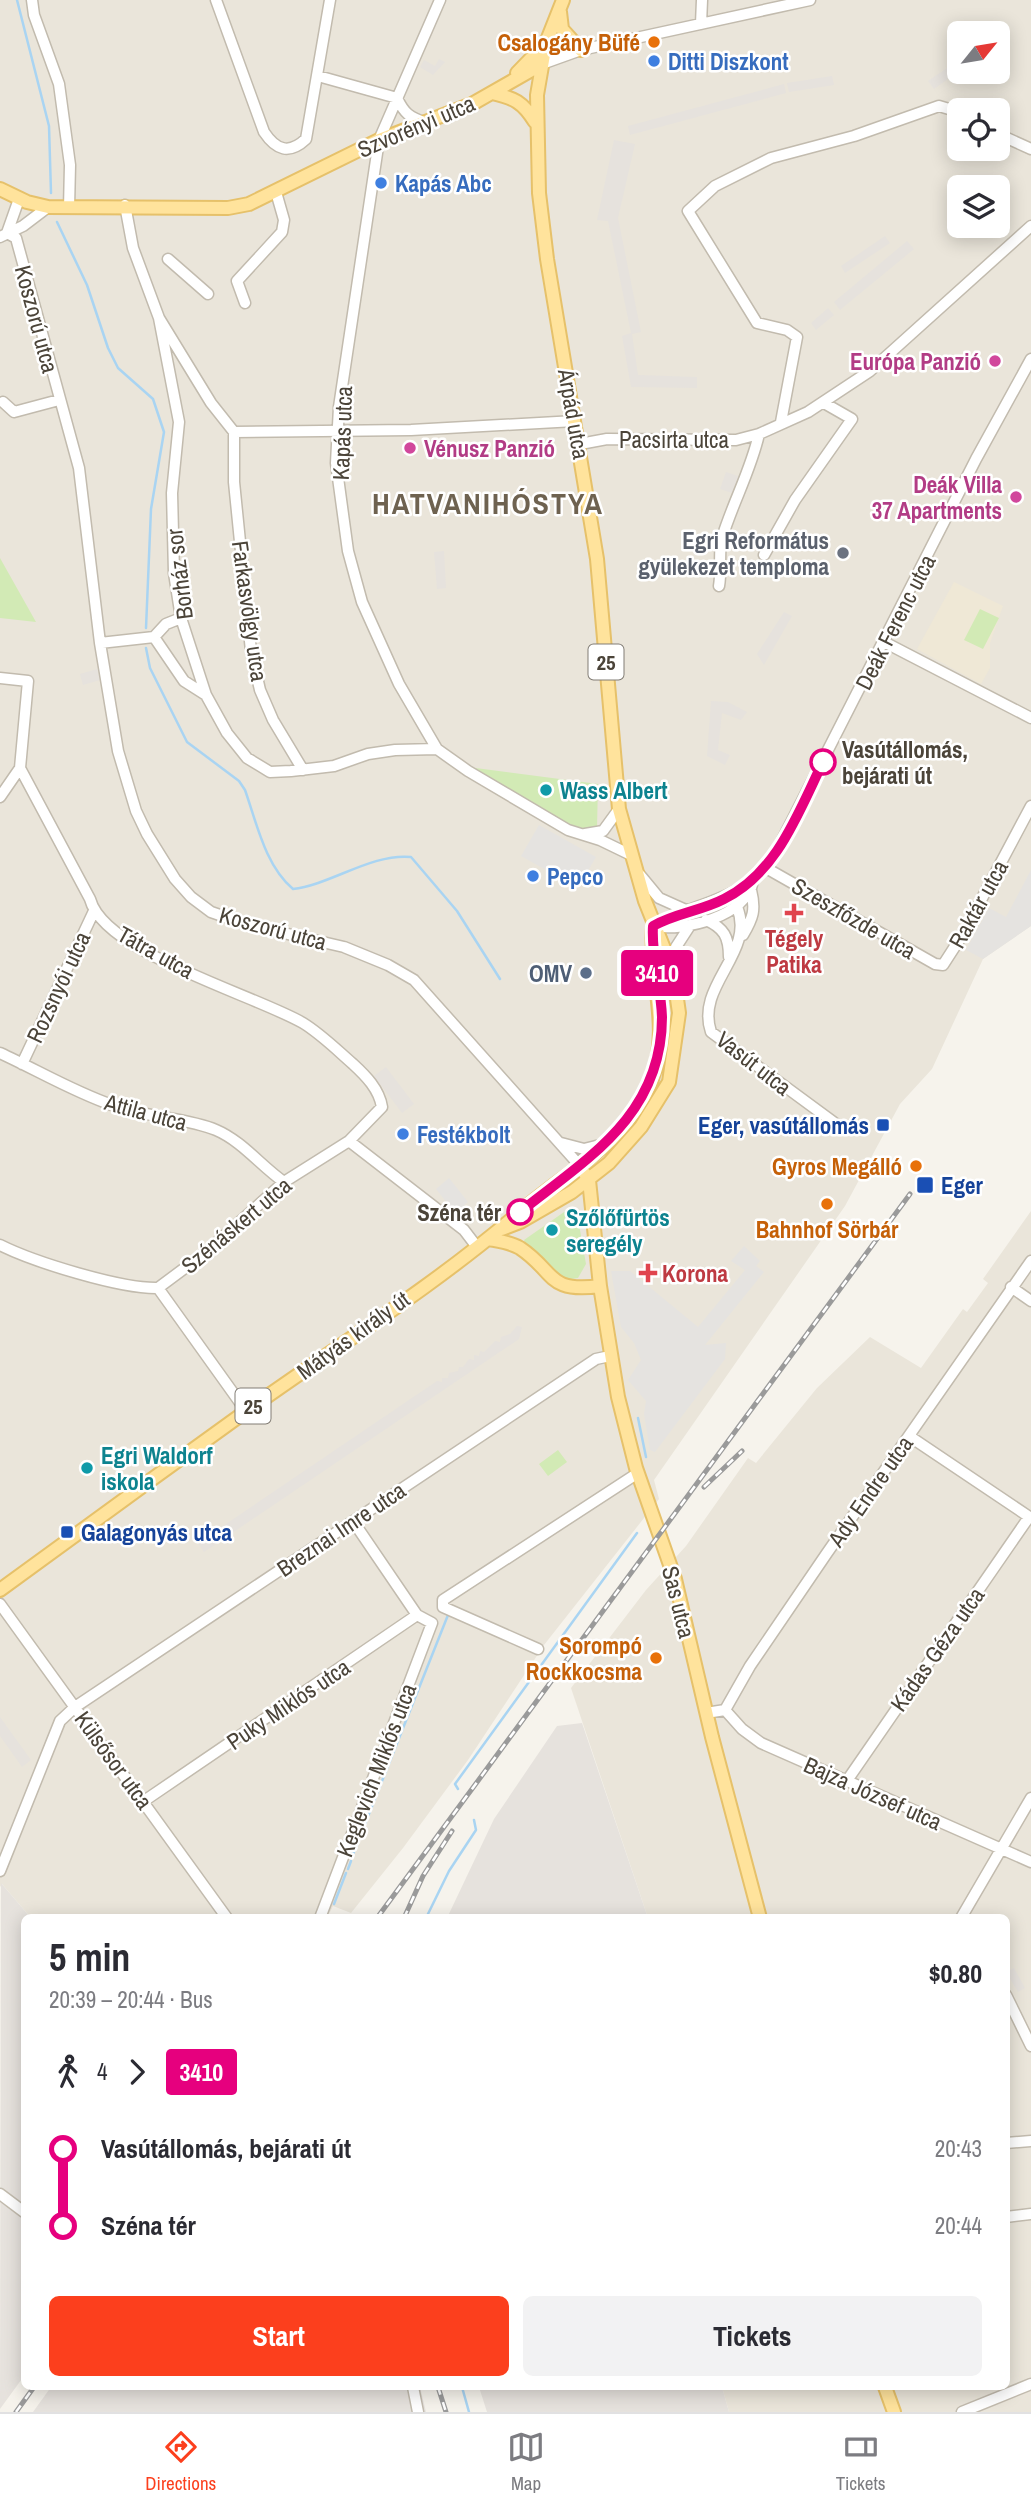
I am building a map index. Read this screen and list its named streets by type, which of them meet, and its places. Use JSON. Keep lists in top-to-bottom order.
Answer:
{
  "streets": {
    "main road": [
      "Szvorényi utca",
      "Árpád utca",
      "25",
      "Mátyás király út",
      "Sas utca"
    ],
    "street": [
      "Koszorú utca",
      "Kapás utca",
      "Pacsirta utca",
      "Borház sor",
      "Farkasvölgy utca",
      "Deák Ferenc utca",
      "Raktár utca",
      "Szeszfőzde utca",
      "Tátra utca",
      "Rozsnyói utca",
      "Vasút utca",
      "Attila utca",
      "Szénáskert utca",
      "Ady Endre utca",
      "Breznai Imre utca",
      "Kádas Géza utca",
      "Puky Miklós utca",
      "Külsősor utca",
      "Keglevich Miklós utca",
      "Bajza József utca"
    ]
  },
  "crossings": [
    ["Szvorényi utca", "Árpád utca"],
    ["Szvorényi utca", "Kapás utca"],
    ["Szvorényi utca", "25"],
    ["Koszorú utca", "Mátyás király út"],
    ["Koszorú utca", "Sas utca"],
    ["Árpád utca", "Pacsirta utca"],
    ["Árpád utca", "Deák Ferenc utca"],
    ["Árpád utca", "25"],
    ["Árpád utca", "Mátyás király út"],
    ["Borház sor", "Farkasvölgy utca"],
    ["Deák Ferenc utca", "Szeszfőzde utca"],
    ["Deák Ferenc utca", "Vasút utca"],
    ["Deák Ferenc utca", "Mátyás király út"],
    ["Raktár utca", "Szeszfőzde utca"],
    ["Tátra utca", "Rozsnyói utca"],
    ["Tátra utca", "Szénáskert utca"],
    ["Rozsnyói utca", "Attila utca"],
    ["Attila utca", "Szénáskert utca"],
    ["Mátyás király út", "Sas utca"],
    ["Ady Endre utca", "Bajza József utca"],
    ["Breznai Imre utca", "Sas utca"],
    ["Breznai Imre utca", "Külsősor utca"],
    ["Kádas Géza utca", "Bajza József utca"],
    ["Puky Miklós utca", "Külsősor utca"],
    ["Puky Miklós utca", "Keglevich Miklós utca"]
  ],
  "districts": ["HATVANIHÓSTYA"],
  "places": {
    "other": [
      "Csalogány Büfé",
      "Ditti Diszkont",
      "Kapás Abc",
      "Európa Panzió",
      "Vénusz Panzió",
      "Deák Villa 37 Apartments",
      "Egri Református gyülekezet temploma",
      "Vasútállomás, bejárati út",
      "Wass Albert",
      "Pepco",
      "OMV",
      "Festékbolt",
      "Gyros Megálló",
      "Bahnhof Sörbár",
      "Széna tér",
      "Szőlőfürtös seregély",
      "Egri Waldorf iskola",
      "Sorompó Rockkocsma"
    ],
    "health": ["Tégely Patika", "Korona"],
    "transit": ["Eger, vasútállomás", "Eger", "Galagonyás utca"]
  },
  "lines": ["bus line 3410"],
  "north": "top right",
  "page": {
    "on_map": "3410",
    "heading": ["5 min", "20:39 – 20:44 · Bus", "$0.80"],
    "legs": ["4", "3410"],
    "list": [
      {
        "name": "Vasútállomás, bejárati út",
        "value": "20:43"
      },
      {
        "name": "Széna tér",
        "value": "20:44"
      }
    ],
    "buttons": ["Start", "Tickets"],
    "tabs": ["Directions", "Map", "Tickets"]
  }
}
